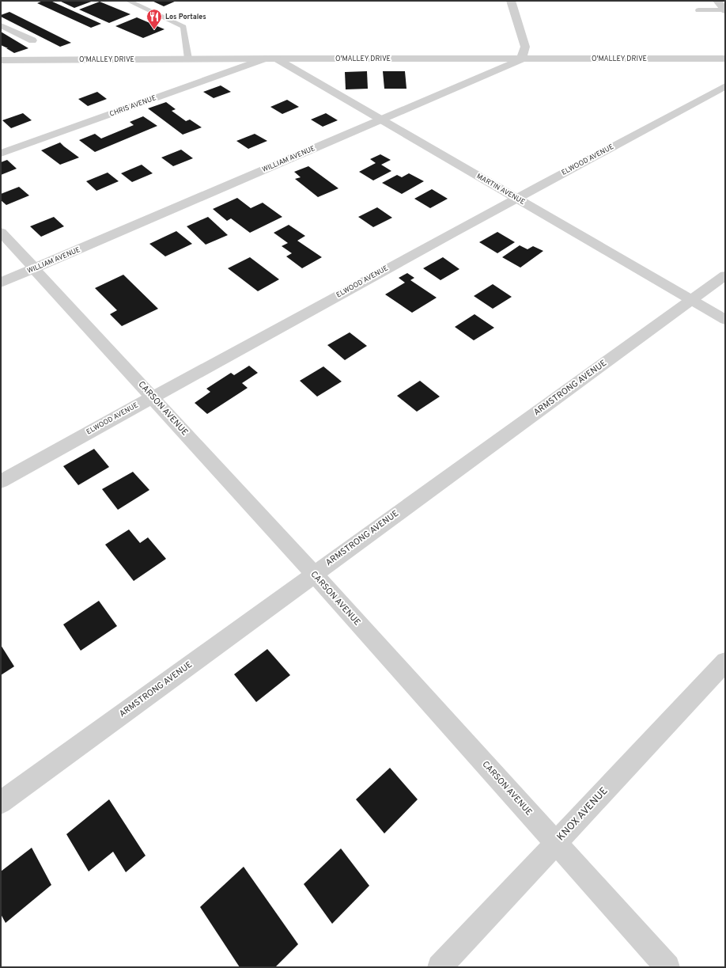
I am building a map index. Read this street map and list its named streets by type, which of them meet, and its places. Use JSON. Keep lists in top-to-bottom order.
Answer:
{
  "streets": {
    "street": [
      "O'MALLEY DRIVE",
      "CHRIS AVENUE",
      "WILLIAM AVENUE",
      "ELWOOD AVENUE",
      "MARTIN AVENUE",
      "ARMSTRONG AVENUE",
      "CARSON AVENUE",
      "KNOX AVENUE"
    ]
  },
  "crossings": [
    ["O'MALLEY DRIVE", "CHRIS AVENUE"],
    ["O'MALLEY DRIVE", "WILLIAM AVENUE"],
    ["O'MALLEY DRIVE", "MARTIN AVENUE"],
    ["CHRIS AVENUE", "MARTIN AVENUE"],
    ["WILLIAM AVENUE", "MARTIN AVENUE"],
    ["WILLIAM AVENUE", "CARSON AVENUE"],
    ["ELWOOD AVENUE", "MARTIN AVENUE"],
    ["ELWOOD AVENUE", "CARSON AVENUE"],
    ["MARTIN AVENUE", "ARMSTRONG AVENUE"],
    ["ARMSTRONG AVENUE", "CARSON AVENUE"],
    ["CARSON AVENUE", "KNOX AVENUE"]
  ],
  "places": {
    "restaurant": ["Los Portales"]
  }
}
